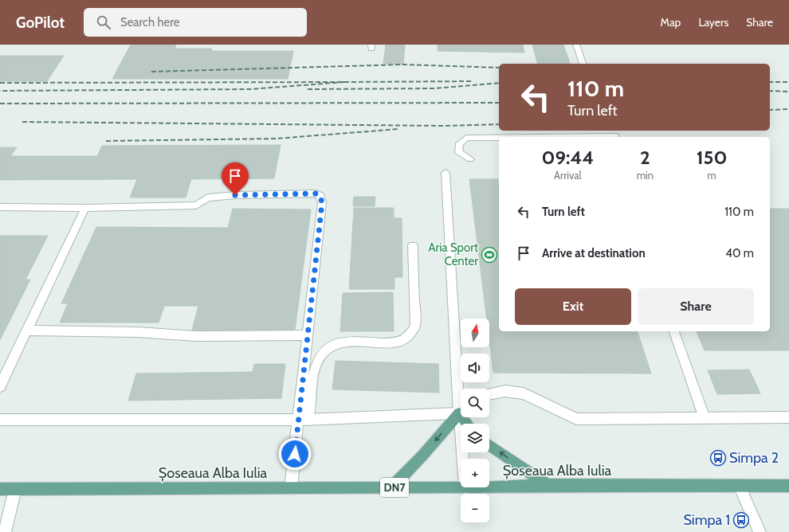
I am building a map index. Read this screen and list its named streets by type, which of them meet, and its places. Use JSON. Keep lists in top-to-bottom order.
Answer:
{
  "streets": {
    "main road": ["Șoseaua Alba Iulia", "DN7"]
  },
  "places": {
    "sports": ["Aria Sport Center"],
    "bus stop": ["Simpa 2", "Simpa 1"]
  },
  "north": "top",
  "page": {
    "header": "GoPilot",
    "search": "Search here",
    "nav": ["Map", "Layers", "Share"],
    "turn": ["110 m", "Turn left"],
    "eta": [
      "09:44",
      "Arrival",
      "2",
      "min",
      "150",
      "m"
    ],
    "list": [
      {
        "name": "Turn left",
        "value": "110 m"
      },
      {
        "name": "Arrive at destination",
        "value": "40 m"
      }
    ],
    "buttons": ["Exit", "Share"],
    "map_buttons": ["+", "−"]
  }
}
